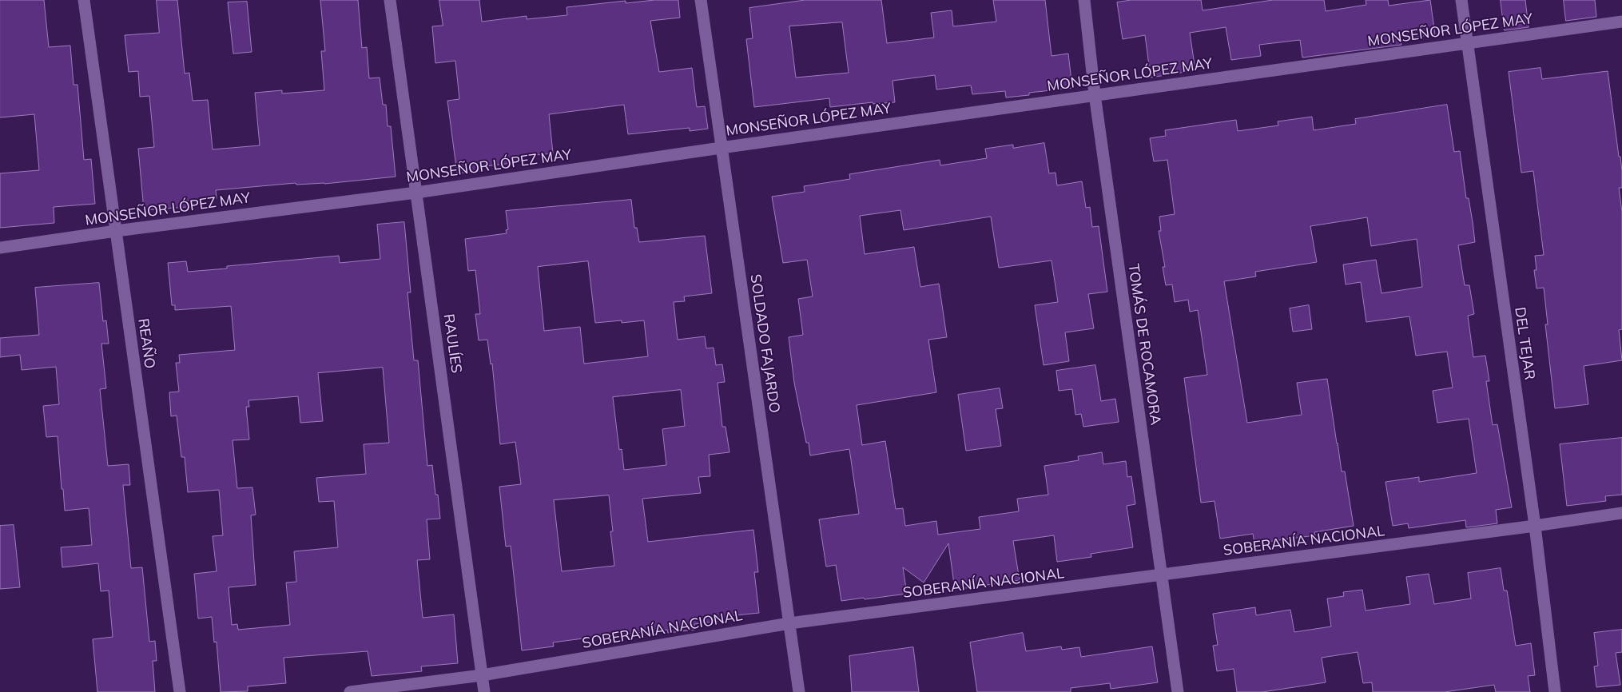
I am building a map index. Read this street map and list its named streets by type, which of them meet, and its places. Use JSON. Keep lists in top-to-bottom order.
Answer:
{
  "streets": {
    "street": [
      "MONSEÑOR LÓPEZ MAY",
      "REAÑO",
      "RAULÍES",
      "SOLDADO FAJARDO",
      "DEL TEJAR",
      "TOMÁS DE ROCAMORA",
      "SOBERANÍA NACIONAL"
    ]
  },
  "crossings": [
    ["MONSEÑOR LÓPEZ MAY", "REAÑO"],
    ["MONSEÑOR LÓPEZ MAY", "RAULÍES"],
    ["MONSEÑOR LÓPEZ MAY", "SOLDADO FAJARDO"],
    ["MONSEÑOR LÓPEZ MAY", "DEL TEJAR"],
    ["MONSEÑOR LÓPEZ MAY", "TOMÁS DE ROCAMORA"],
    ["RAULÍES", "SOBERANÍA NACIONAL"],
    ["SOLDADO FAJARDO", "SOBERANÍA NACIONAL"],
    ["DEL TEJAR", "SOBERANÍA NACIONAL"],
    ["TOMÁS DE ROCAMORA", "SOBERANÍA NACIONAL"]
  ]
}
